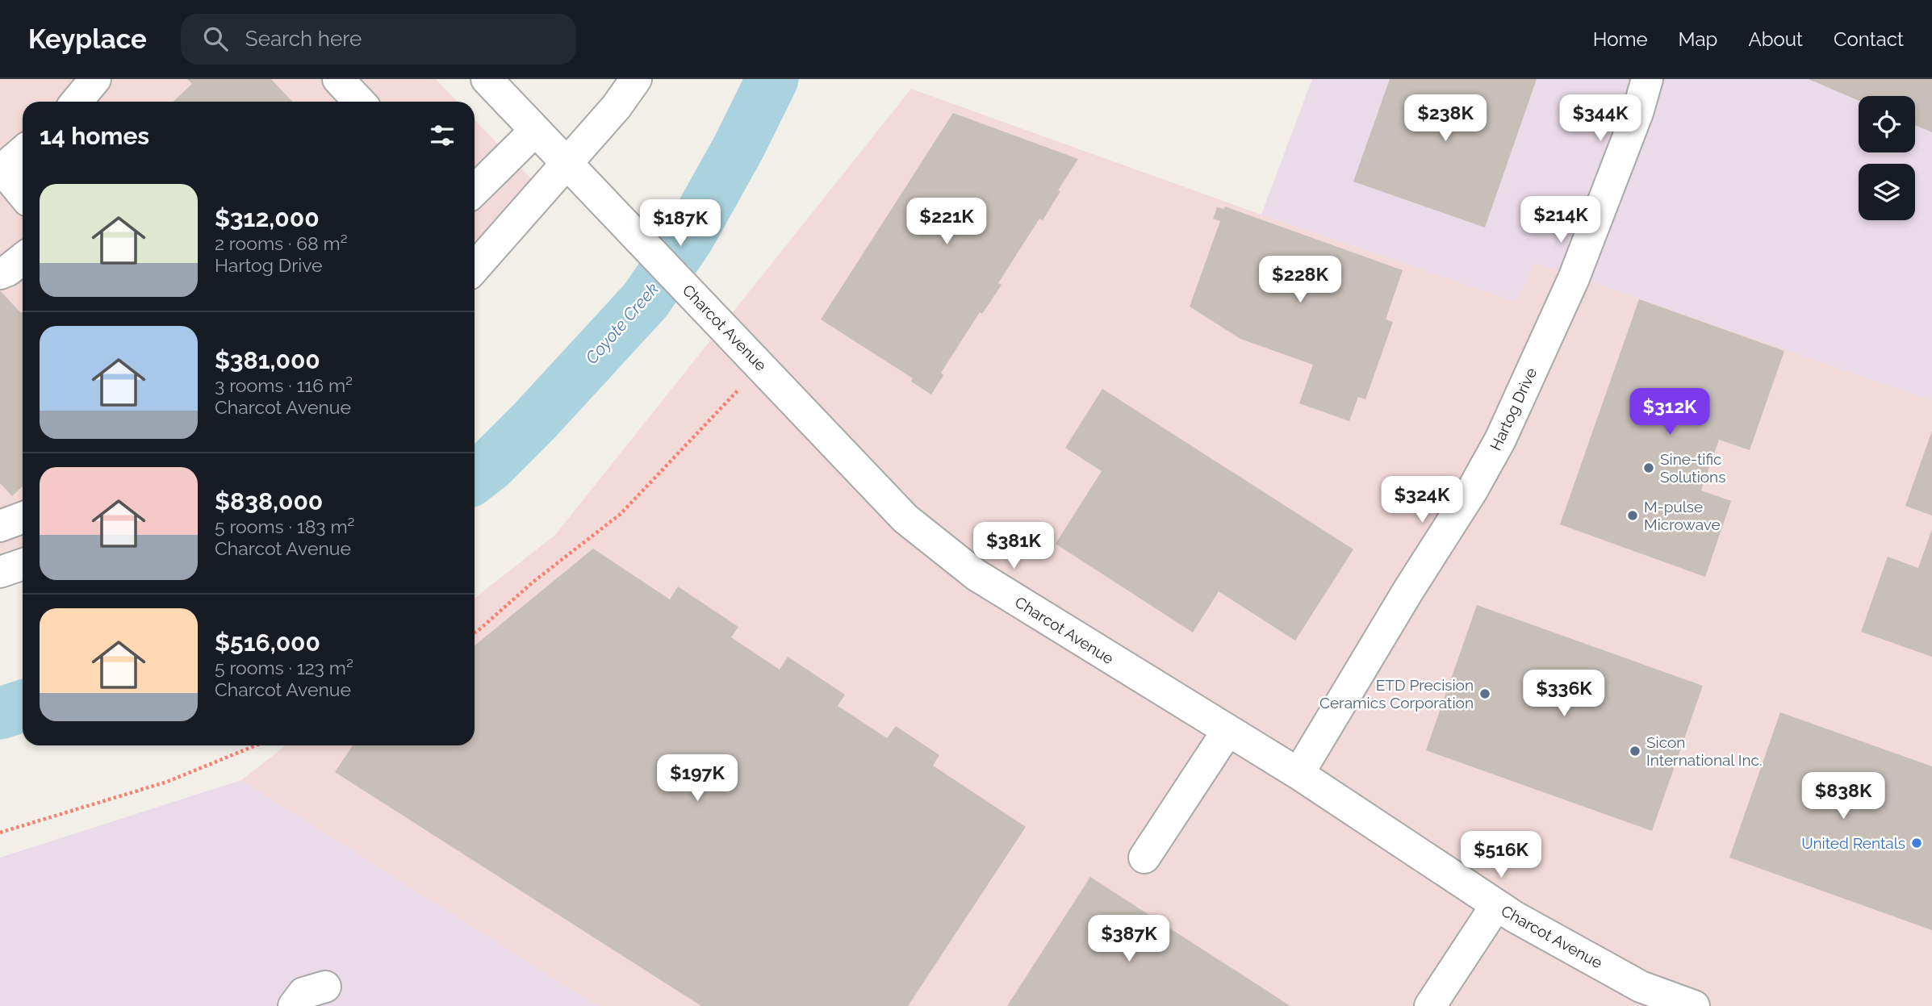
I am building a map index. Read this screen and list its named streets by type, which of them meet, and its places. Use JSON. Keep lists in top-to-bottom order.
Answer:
{
  "streets": {
    "street": ["Charcot Avenue", "Hartog Drive"]
  },
  "crossings": [
    ["Charcot Avenue", "Hartog Drive"]
  ],
  "water": ["Coyote Creek"],
  "places": [
    "Sine-tific Solutions",
    "M-pulse Microwave",
    "ETD Precision Ceramics Corporation",
    "Sicon International Inc.",
    "United Rentals"
  ],
  "page": {
    "header": "Keyplace",
    "search": "Search here",
    "nav": [
      "Home",
      "Map",
      "About",
      "Contact"
    ],
    "price": [
      "$238K",
      "$344K",
      "$214K",
      "$221K",
      "$187K",
      "$228K",
      "$312K",
      "$324K",
      "$381K",
      "$336K",
      "$197K",
      "$838K",
      "$516K",
      "$387K"
    ],
    "heading": "14 homes",
    "list": [
      {
        "name": "$312,000",
        "note": "2 rooms · 68 m² · Hartog Drive"
      },
      {
        "name": "$381,000",
        "note": "3 rooms · 116 m² · Charcot Avenue"
      },
      {
        "name": "$838,000",
        "note": "5 rooms · 183 m² · Charcot Avenue"
      },
      {
        "name": "$516,000",
        "note": "5 rooms · 123 m² · Charcot Avenue"
      }
    ]
  }
}
